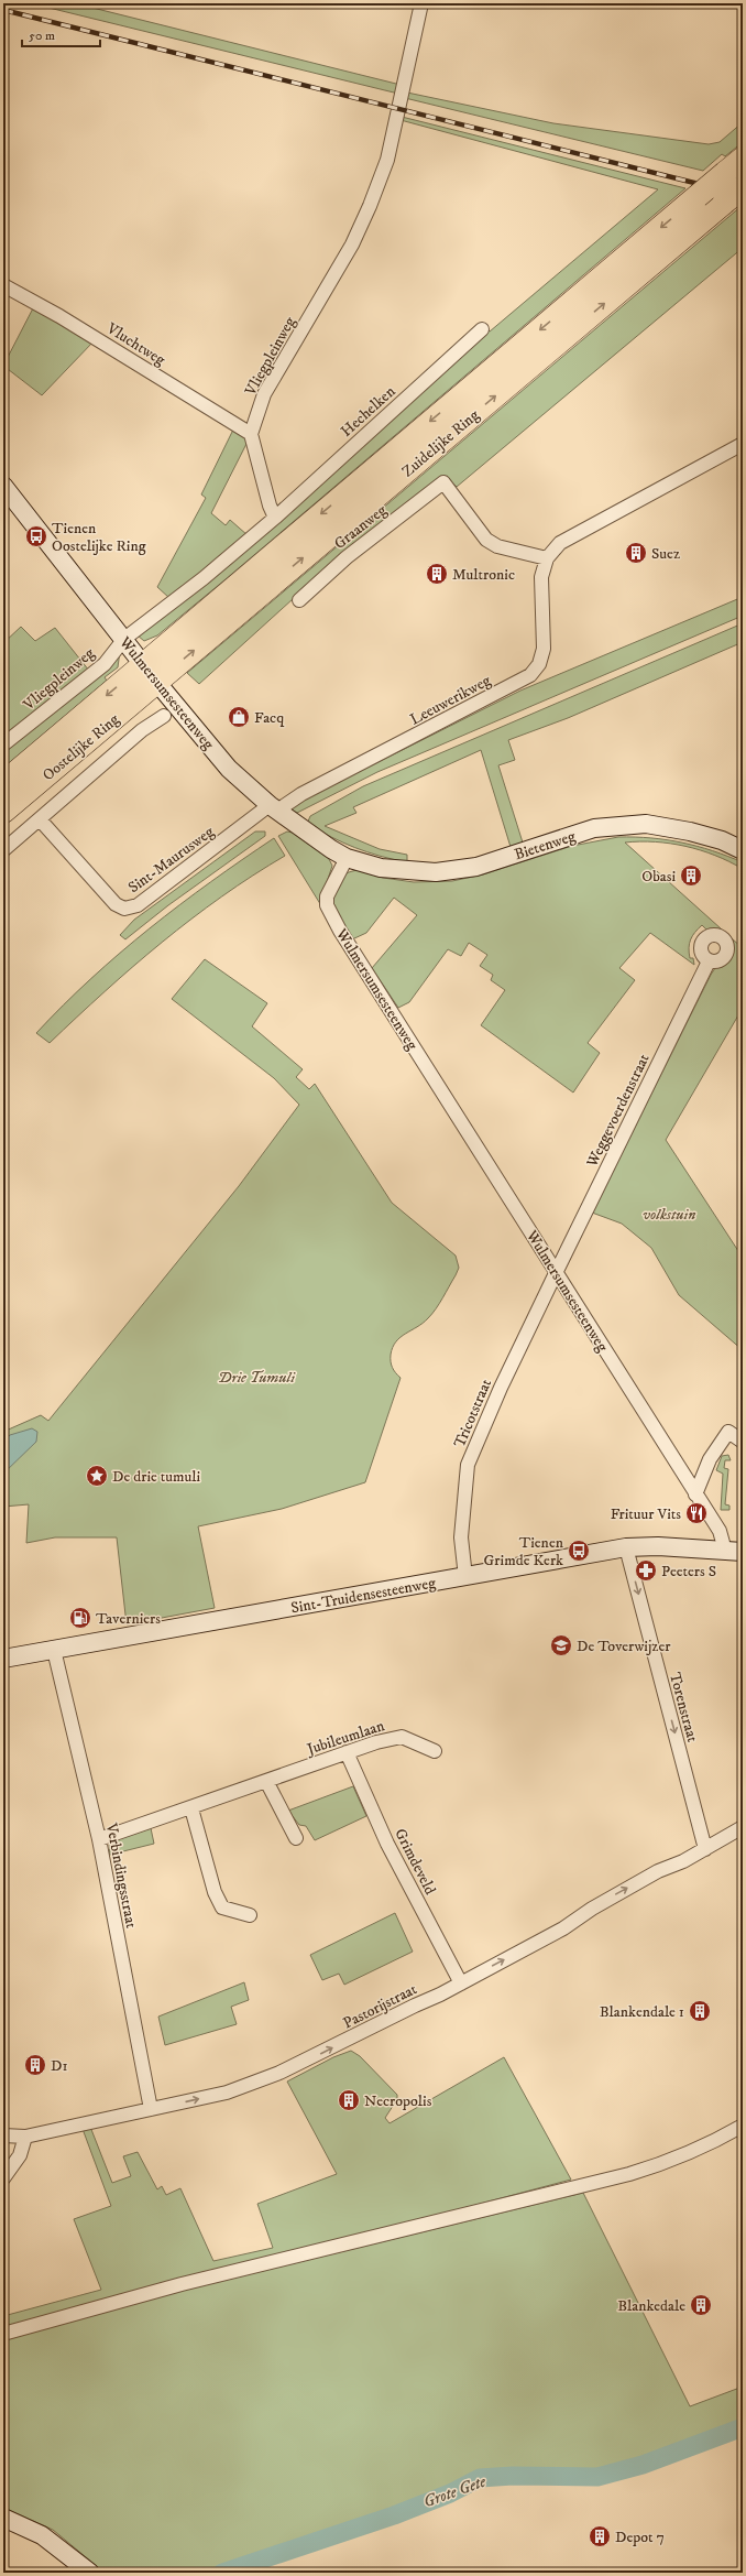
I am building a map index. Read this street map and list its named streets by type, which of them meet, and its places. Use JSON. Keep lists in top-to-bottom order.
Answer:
{
  "streets": {
    "highway": ["Zuidelijke Ring", "Oostelijke Ring"],
    "street": [
      "Vluchtweg",
      "Vliegpleinweg",
      "Hechelken",
      "Graanweg",
      "Wulmersumsesteenweg",
      "Leeuwerikweg",
      "Bietenweg",
      "Sint-Maurusweg",
      "Weggevoerdenstraat",
      "Tricotstraat",
      "Sint-Truidensesteenweg",
      "Torenstraat",
      "Jubileumlaan",
      "Grimdeveld",
      "Verbindingsstraat",
      "Pastorijstraat"
    ]
  },
  "crossings": [
    ["Vluchtweg", "Vliegpleinweg"],
    ["Vliegpleinweg", "Hechelken"],
    ["Vliegpleinweg", "Wulmersumsesteenweg"],
    ["Zuidelijke Ring", "Wulmersumsesteenweg"],
    ["Zuidelijke Ring", "Oostelijke Ring"],
    ["Graanweg", "Leeuwerikweg"],
    ["Wulmersumsesteenweg", "Leeuwerikweg"],
    ["Wulmersumsesteenweg", "Oostelijke Ring"],
    ["Wulmersumsesteenweg", "Bietenweg"],
    ["Wulmersumsesteenweg", "Sint-Maurusweg"],
    ["Wulmersumsesteenweg", "Weggevoerdenstraat"],
    ["Wulmersumsesteenweg", "Tricotstraat"],
    ["Wulmersumsesteenweg", "Sint-Truidensesteenweg"],
    ["Leeuwerikweg", "Sint-Maurusweg"],
    ["Weggevoerdenstraat", "Tricotstraat"],
    ["Tricotstraat", "Sint-Truidensesteenweg"],
    ["Sint-Truidensesteenweg", "Torenstraat"],
    ["Sint-Truidensesteenweg", "Verbindingsstraat"],
    ["Torenstraat", "Pastorijstraat"],
    ["Jubileumlaan", "Grimdeveld"],
    ["Jubileumlaan", "Verbindingsstraat"],
    ["Grimdeveld", "Pastorijstraat"],
    ["Verbindingsstraat", "Pastorijstraat"]
  ],
  "one_way": ["Torenstraat", "Pastorijstraat"],
  "water": ["Grote Gete"],
  "parks": ["volkstuin", "Drie Tumuli"],
  "places": {
    "bus stop": ["Tienen Oostelijke Ring", "Tienen Grimde Kerk"],
    "building": [
      "Suez",
      "Multronic",
      "Obasi",
      "Blankendale 1",
      "D1",
      "Necropolis",
      "Blankedale",
      "Depot 7"
    ],
    "shop": ["Facq"],
    "place": ["De drie tumuli"],
    "restaurant": ["Frituur Vits"],
    "pharmacy": ["Peeters S"],
    "fuel station": ["Taverniers"],
    "school or university": ["De Toverwijzer"]
  },
  "scale_bar": "50 m"
}
